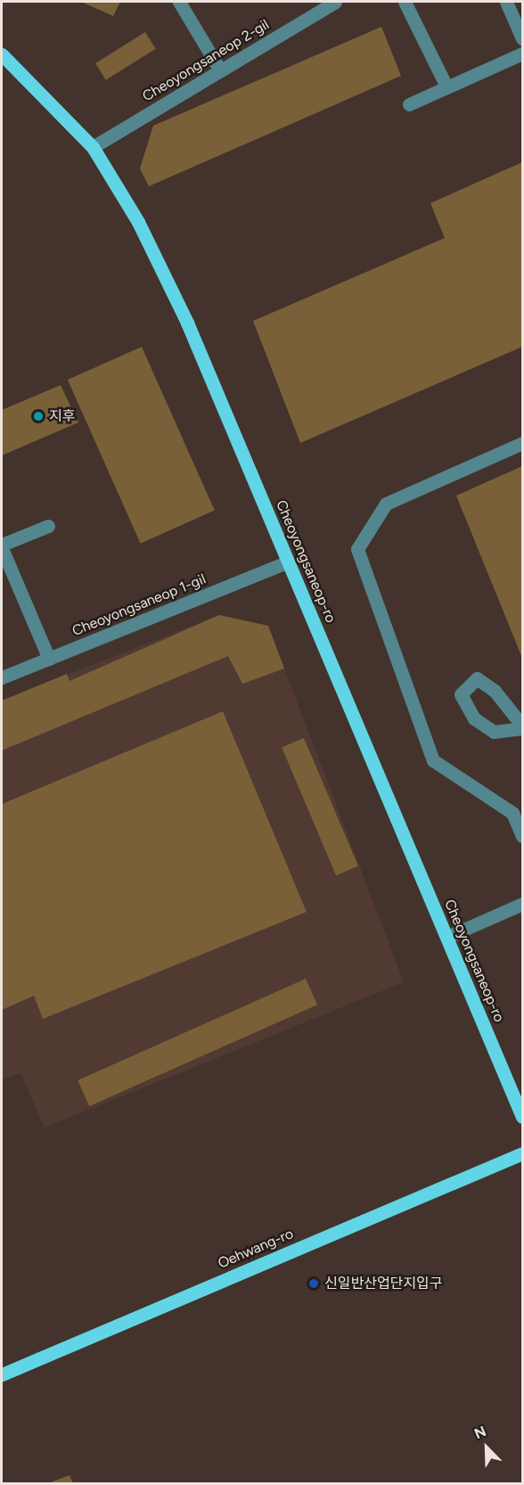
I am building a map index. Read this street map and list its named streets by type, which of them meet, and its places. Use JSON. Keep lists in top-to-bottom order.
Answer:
{
  "streets": {
    "main road": ["Cheoyongsaneop-ro", "Oehwang-ro"],
    "street": ["Cheoyongsaneop 2-gil", "Cheoyongsaneop 1-gil"]
  },
  "crossings": [
    ["Cheoyongsaneop 2-gil", "Cheoyongsaneop-ro"],
    ["Cheoyongsaneop-ro", "Cheoyongsaneop 1-gil"]
  ],
  "places": ["지후", "신일반산업단지입구"],
  "north": "top left"
}
